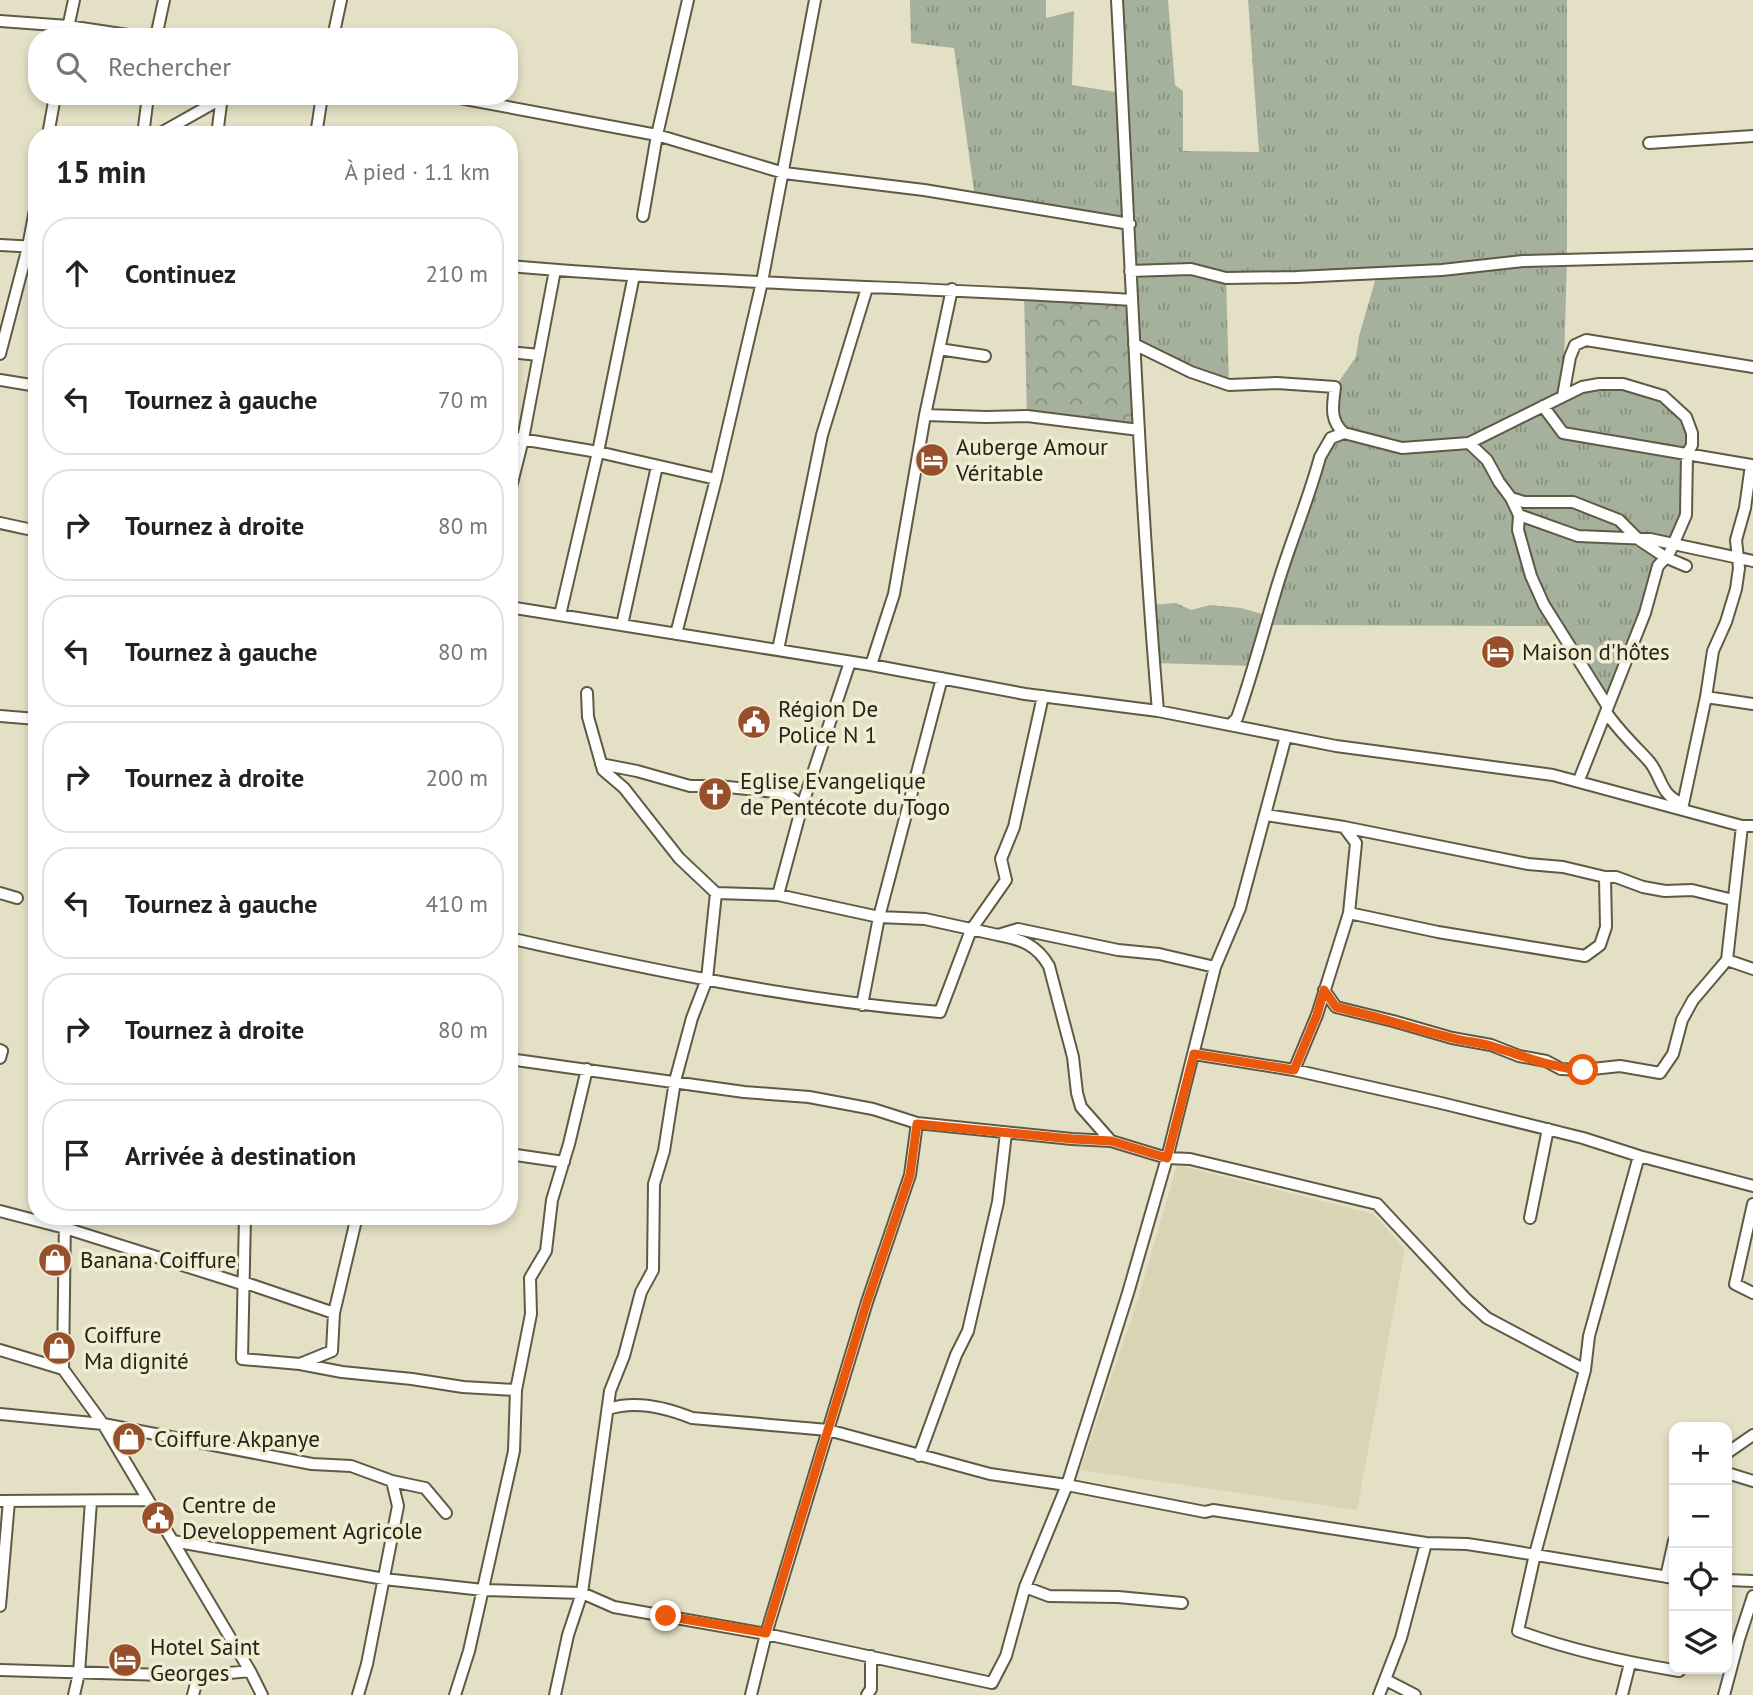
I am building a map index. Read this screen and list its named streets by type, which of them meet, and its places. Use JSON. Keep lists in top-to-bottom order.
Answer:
{
  "places": {
    "hotel": ["Auberge Amour Véritable", "Maison d'hôtes", "Hotel Saint Georges"],
    "public building": ["Région De Police N 1", "Centre de Developpement Agricole"],
    "church": ["Eglise Evangelique de Pentécote du Togo"],
    "shop": ["Banana Coiffure", "Coiffure Ma dignité", "Coiffure Akpanye"]
  },
  "page": {
    "search": "Rechercher",
    "heading": ["15 min", "À pied · 1.1 km"],
    "list": [
      ["Continuez", "210 m"],
      ["Tournez à gauche", "70 m"],
      ["Tournez à droite", "80 m"],
      ["Tournez à gauche", "80 m"],
      ["Tournez à droite", "200 m"],
      ["Tournez à gauche", "410 m"],
      ["Tournez à droite", "80 m"],
      "Arrivée à destination"
    ],
    "map_buttons": ["+", "−"]
  }
}
